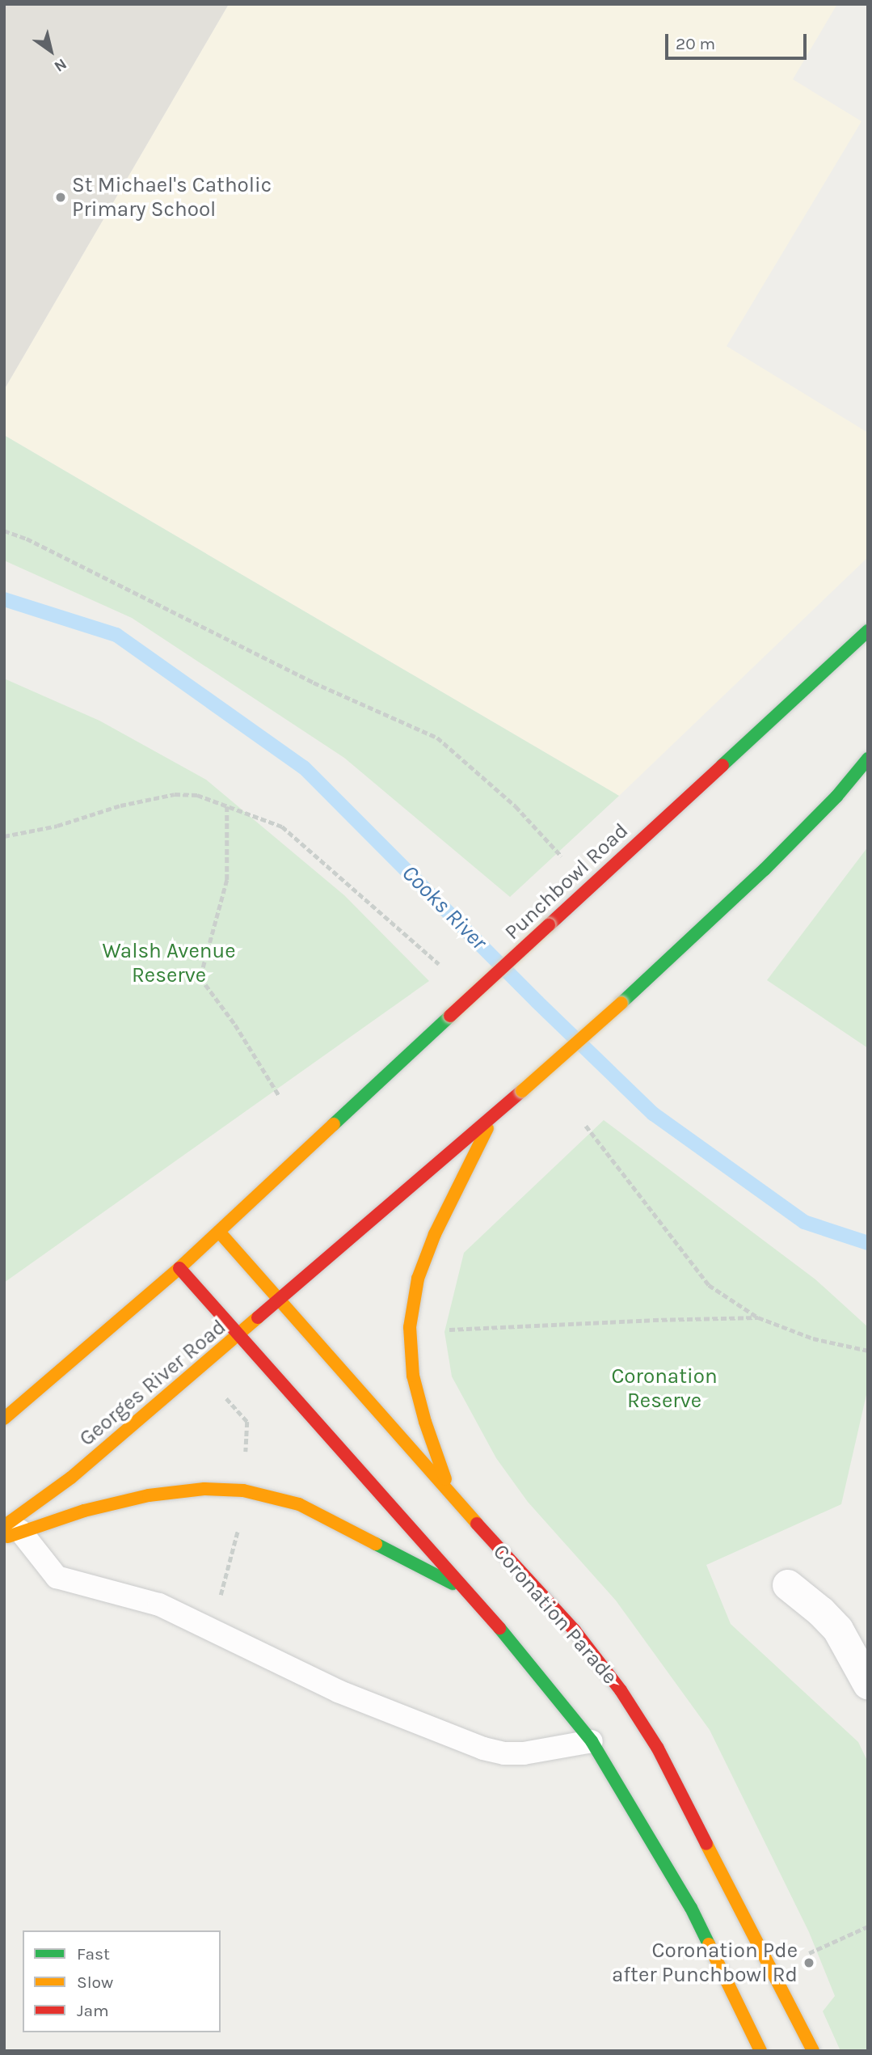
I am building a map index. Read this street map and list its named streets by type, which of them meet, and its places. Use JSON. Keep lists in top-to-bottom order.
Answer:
{
  "streets": {
    "main road": ["Punchbowl Road", "Georges River Road", "Coronation Parade"]
  },
  "crossings": [
    ["Punchbowl Road", "Coronation Parade"],
    ["Georges River Road", "Coronation Parade"]
  ],
  "water": ["Cooks River"],
  "parks": ["Walsh Avenue Reserve", "Coronation Reserve"],
  "places": ["St Michael's Catholic Primary School", "Coronation Pde after Punchbowl Rd"],
  "legend": ["Fast", "Slow", "Jam"],
  "scale_bar": "20 m",
  "north": "bottom right"
}
